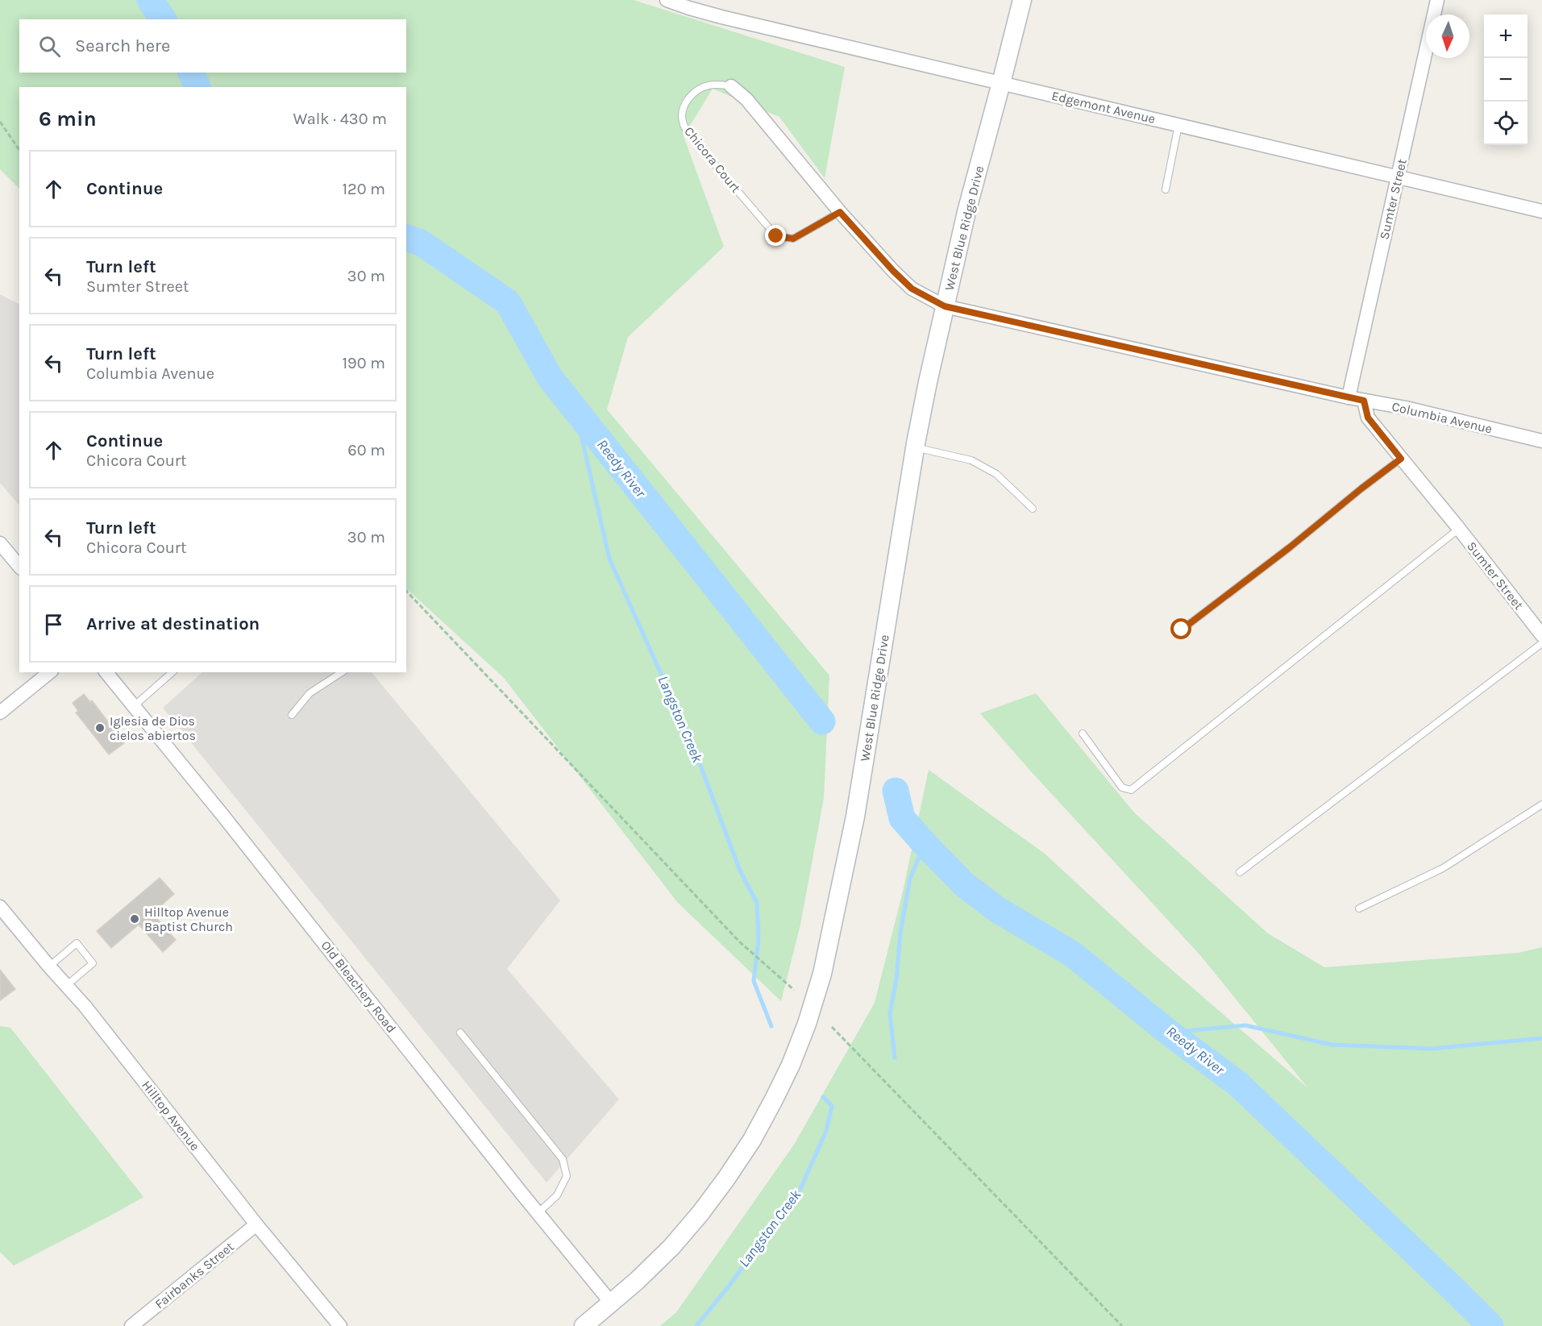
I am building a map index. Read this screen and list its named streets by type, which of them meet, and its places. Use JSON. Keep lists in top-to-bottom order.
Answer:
{
  "streets": {
    "main road": ["West Blue Ridge Drive"],
    "street": [
      "Edgemont Avenue",
      "Chicora Court",
      "Sumter Street",
      "Columbia Avenue",
      "Old Bleachery Road",
      "Hilltop Avenue",
      "Fairbanks Street"
    ]
  },
  "crossings": [
    ["Edgemont Avenue", "Sumter Street"],
    ["Edgemont Avenue", "West Blue Ridge Drive"],
    ["Chicora Court", "West Blue Ridge Drive"],
    ["Chicora Court", "Columbia Avenue"],
    ["Sumter Street", "Columbia Avenue"],
    ["West Blue Ridge Drive", "Columbia Avenue"],
    ["West Blue Ridge Drive", "Old Bleachery Road"],
    ["Hilltop Avenue", "Fairbanks Street"]
  ],
  "water": ["Reedy River", "Langston Creek"],
  "places": ["Iglesia de Dios cielos abiertos", "Hilltop Avenue Baptist Church"],
  "north": "bottom",
  "page": {
    "map_buttons": ["+", "−"],
    "search": "Search here",
    "heading": ["6 min", "Walk · 430 m"],
    "list": [
      ["Continue", "120 m"],
      ["Turn left", "Sumter Street", "30 m"],
      ["Turn left", "Columbia Avenue", "190 m"],
      ["Continue", "Chicora Court", "60 m"],
      ["Turn left", "Chicora Court", "30 m"],
      "Arrive at destination"
    ]
  }
}
